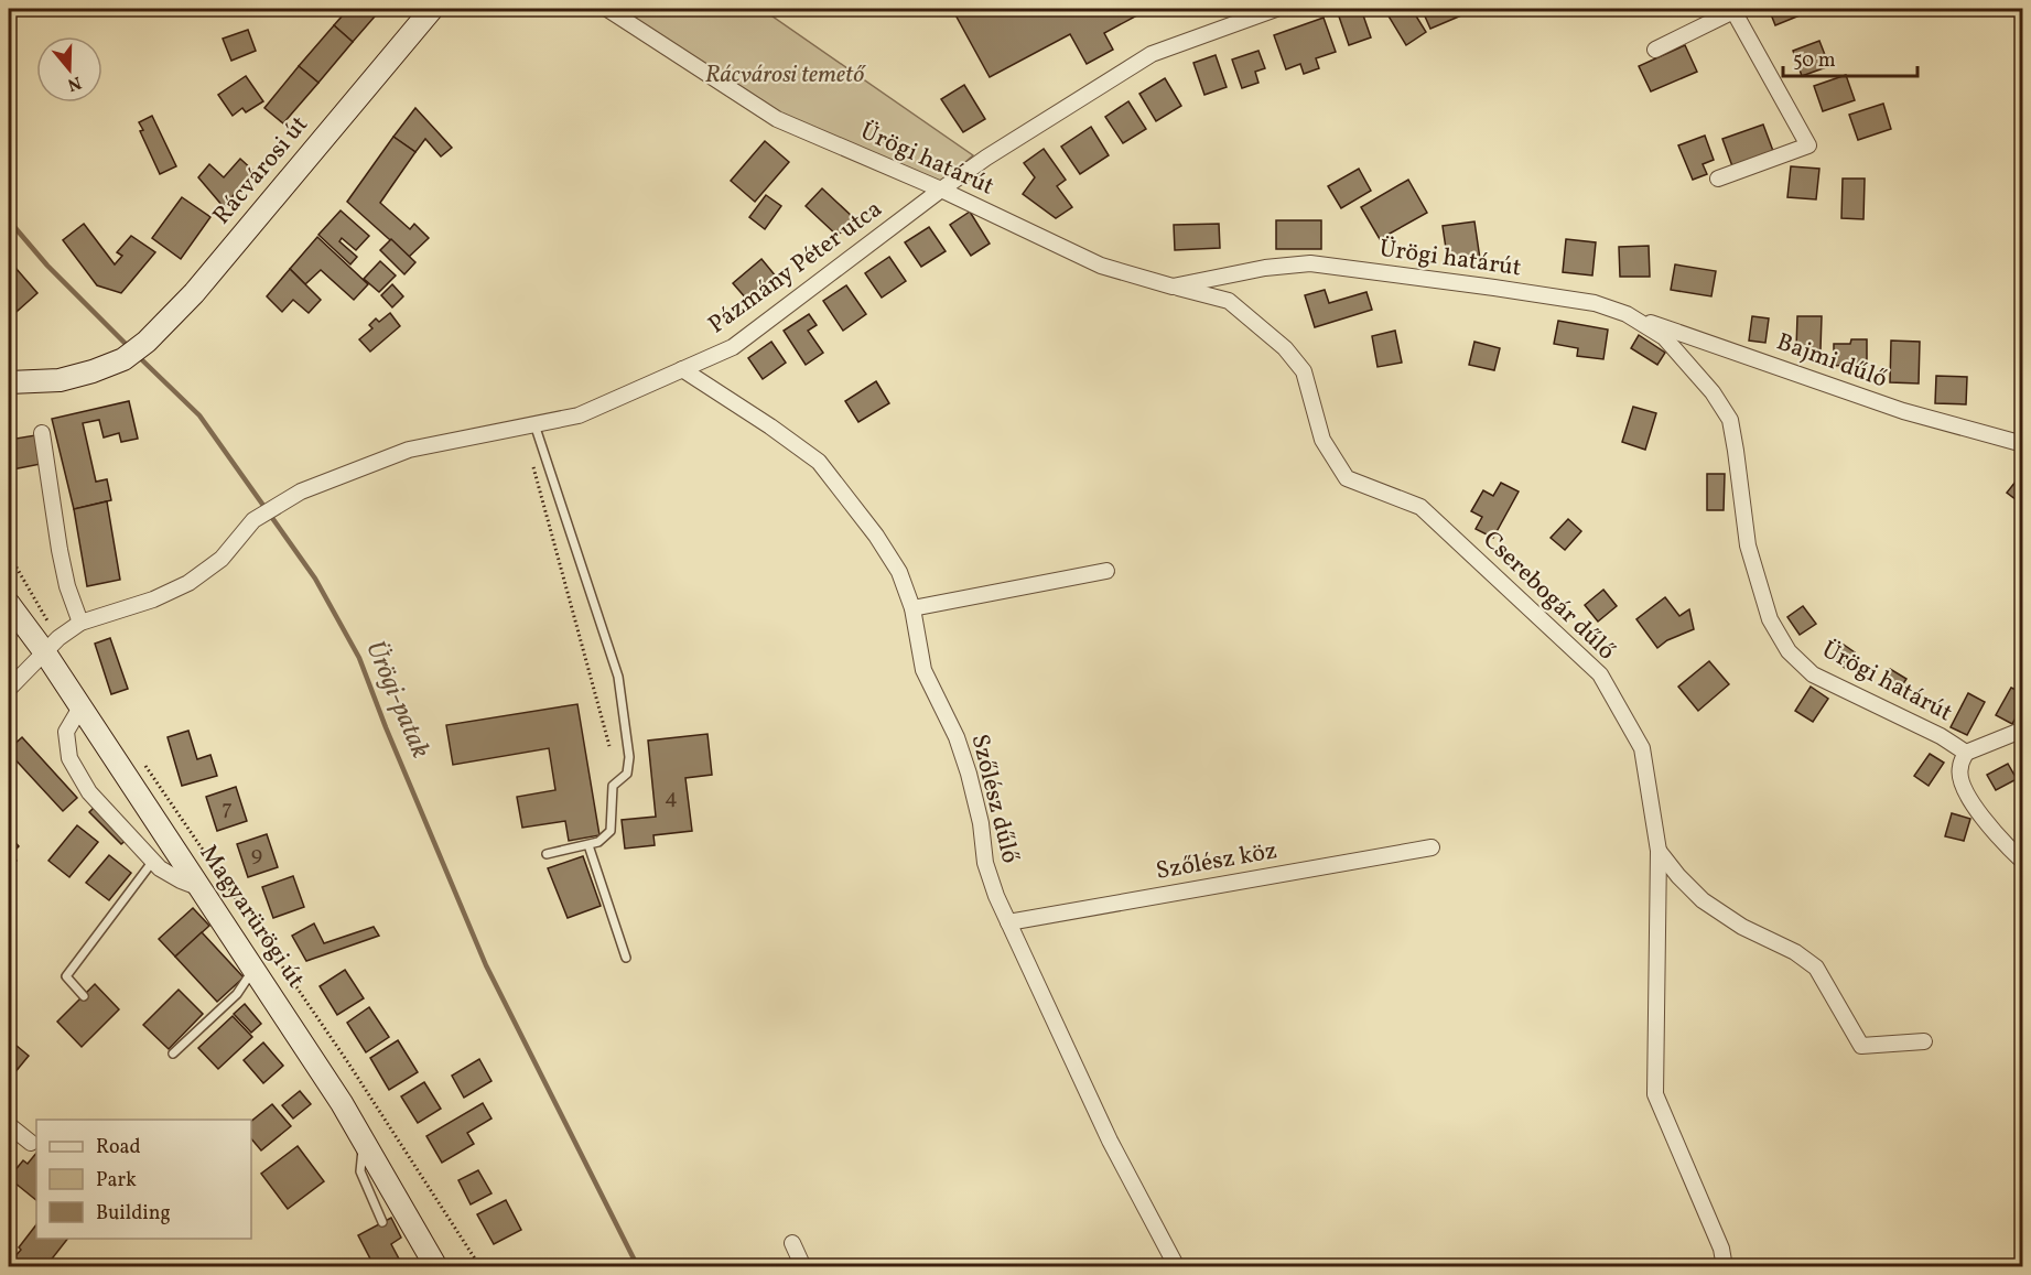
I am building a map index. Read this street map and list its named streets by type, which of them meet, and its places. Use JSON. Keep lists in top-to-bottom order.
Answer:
{
  "streets": {
    "main road": ["Rácvárosi út", "Magyarürögi út"],
    "street": [
      "Ürögi határút",
      "Pázmány Péter utca",
      "Bajmi dűlő",
      "Cserebogár dűlő",
      "Szőlész dűlő",
      "Szőlész köz"
    ]
  },
  "crossings": [
    ["Ürögi határút", "Pázmány Péter utca"],
    ["Ürögi határút", "Bajmi dűlő"],
    ["Ürögi határút", "Cserebogár dűlő"],
    ["Pázmány Péter utca", "Szőlész dűlő"],
    ["Pázmány Péter utca", "Magyarürögi út"],
    ["Szőlész dűlő", "Szőlész köz"]
  ],
  "water": ["Ürögi-patak"],
  "parks": ["Rácvárosi temető"],
  "house_numbers": ["4", "7", "9"],
  "legend": ["Road", "Park", "Building"],
  "scale_bar": "50 m",
  "north": "bottom"
}
